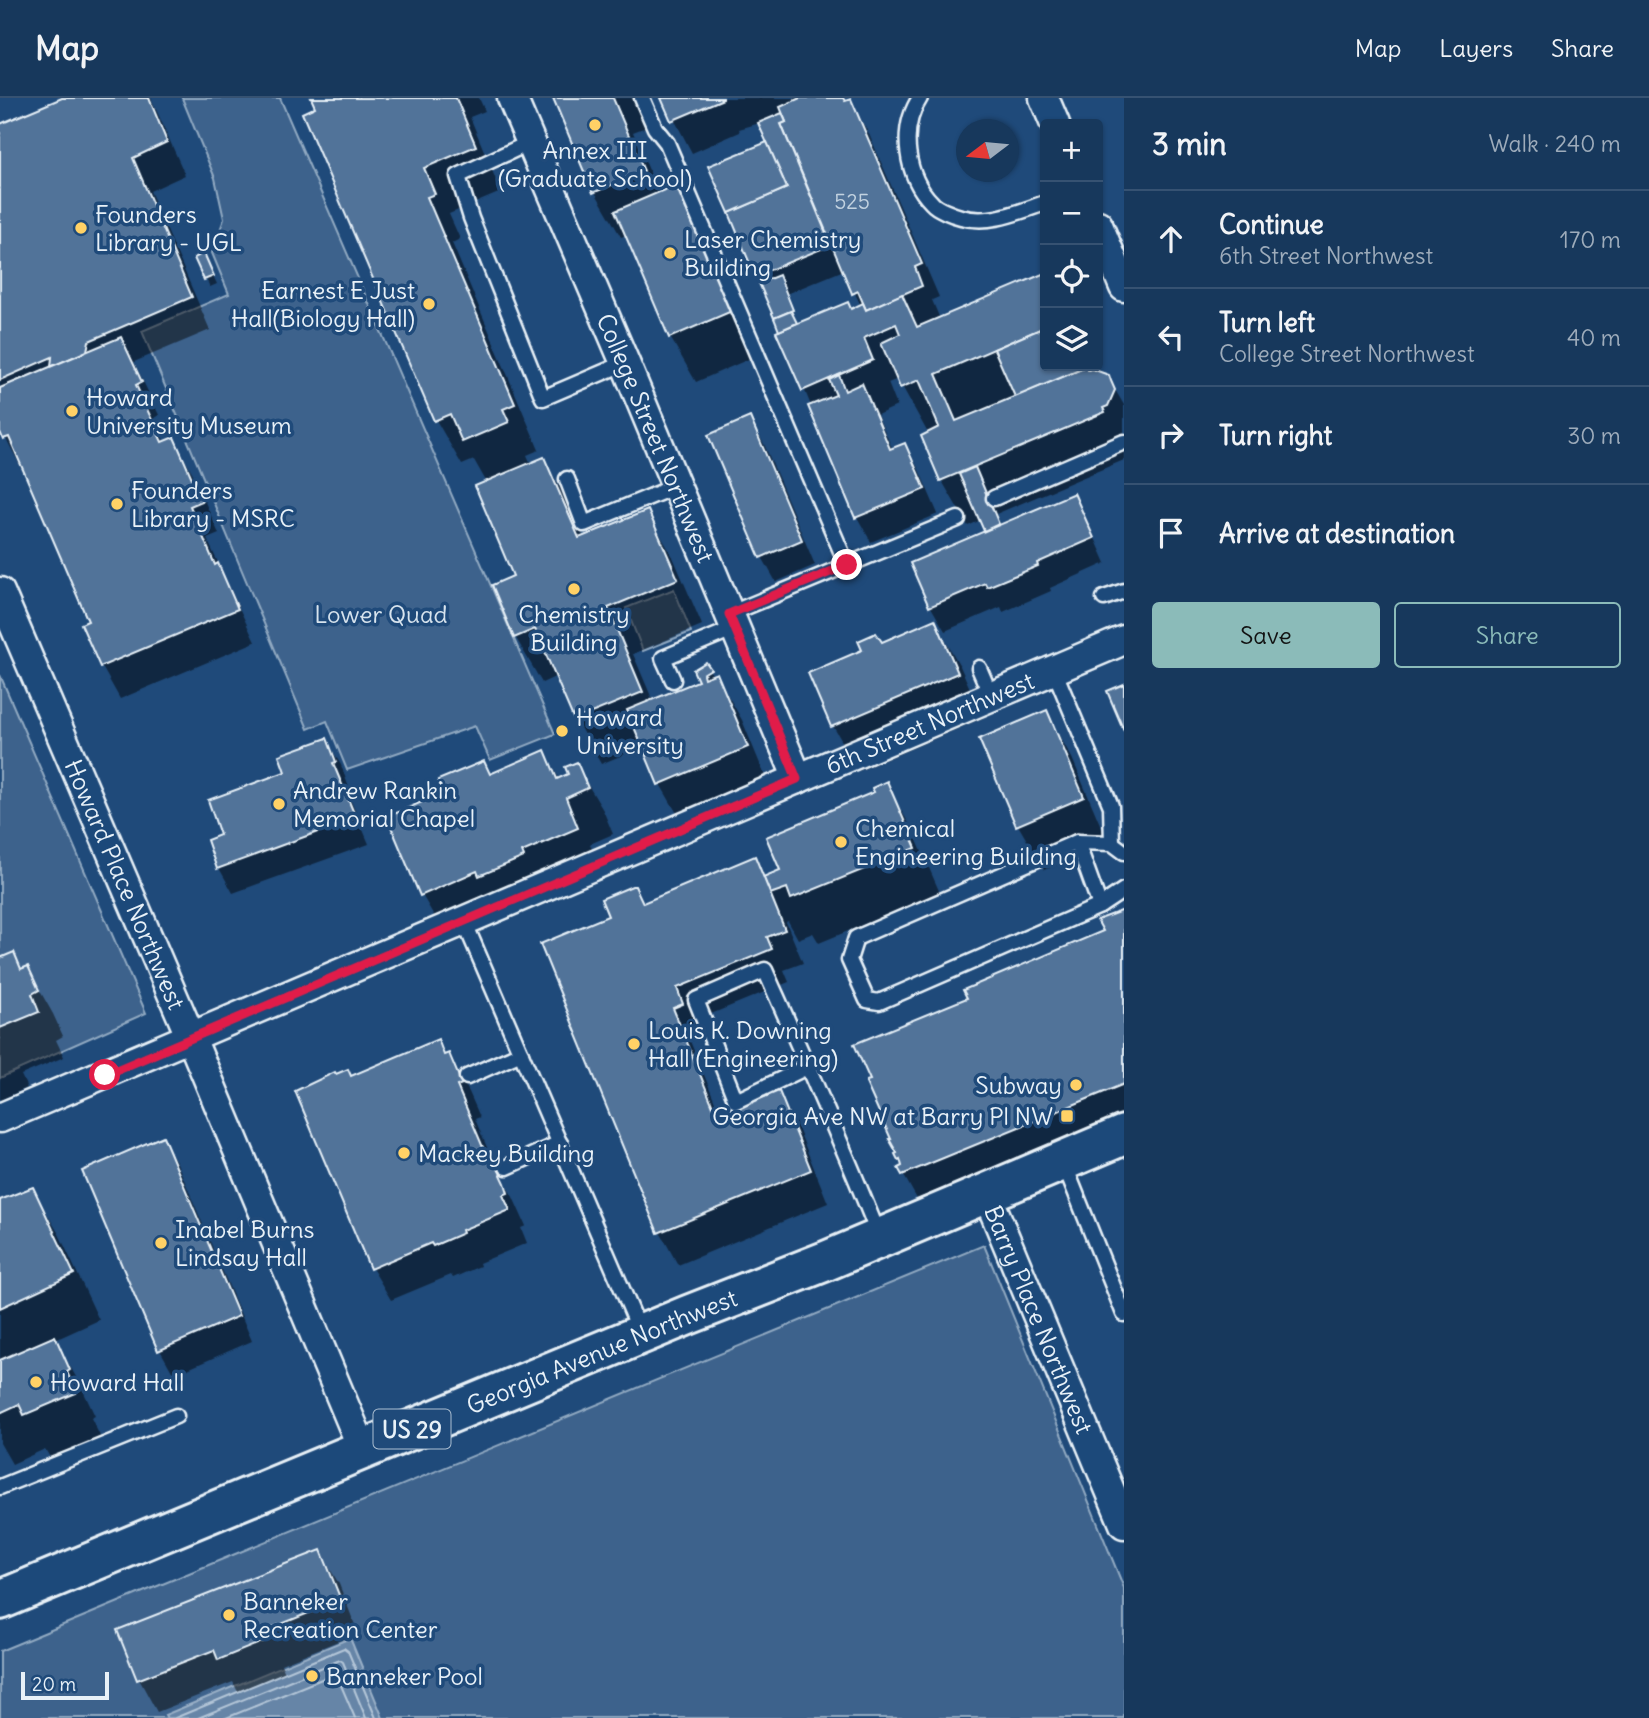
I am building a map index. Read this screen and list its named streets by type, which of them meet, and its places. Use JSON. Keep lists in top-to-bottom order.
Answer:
{
  "streets": {
    "highway": ["Georgia Avenue Northwest", "US 29"],
    "street": [
      "College Street Northwest",
      "6th Street Northwest",
      "Howard Place Northwest",
      "Barry Place Northwest"
    ]
  },
  "crossings": [
    ["College Street Northwest", "6th Street Northwest"],
    ["6th Street Northwest", "Howard Place Northwest"],
    ["Howard Place Northwest", "Georgia Avenue Northwest"],
    ["Barry Place Northwest", "Georgia Avenue Northwest"]
  ],
  "parks": ["Lower Quad"],
  "places": {
    "other": [
      "Annex III (Graduate School)",
      "Founders Library - UGL",
      "Laser Chemistry Building",
      "Earnest E Just Hall(Biology Hall)",
      "Howard University Museum",
      "Founders Library - MSRC",
      "Chemistry Building",
      "Howard University",
      "Andrew Rankin Memorial Chapel",
      "Chemical Engineering Building",
      "Louis K. Downing Hall (Engineering)",
      "Subway",
      "Mackey Building",
      "Inabel Burns Lindsay Hall",
      "Howard Hall",
      "Banneker Recreation Center",
      "Banneker Pool"
    ],
    "transit": ["Georgia Ave NW at Barry Pl NW"]
  },
  "house_numbers": ["525"],
  "scale_bar": "20 m",
  "north": "left",
  "page": {
    "header": "Map",
    "nav": ["Map", "Layers", "Share"],
    "heading": ["3 min", "Walk · 240 m"],
    "map_buttons": ["+", "−"],
    "list": [
      ["Continue", "6th Street Northwest", "170 m"],
      ["Turn left", "College Street Northwest", "40 m"],
      ["Turn right", "30 m"],
      "Arrive at destination"
    ],
    "buttons": ["Save", "Share"],
    "scale": "20 m"
  }
}
